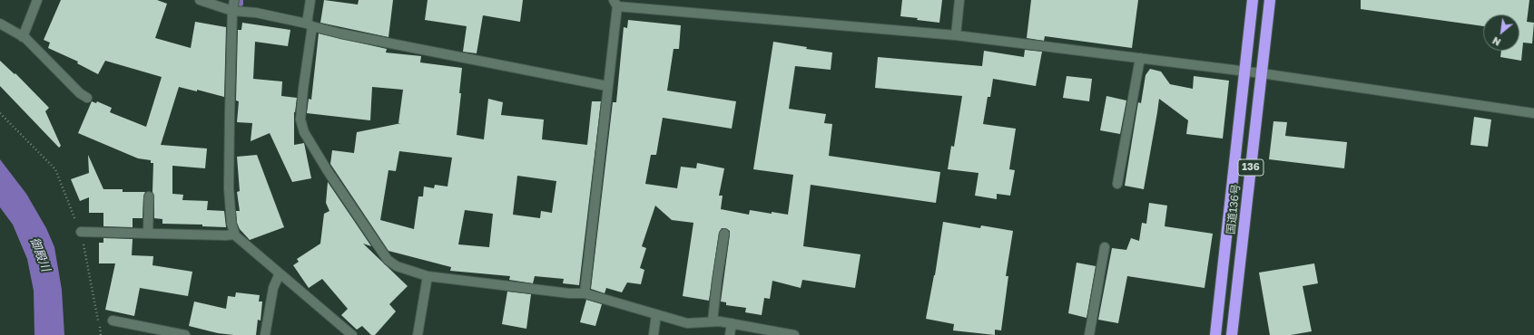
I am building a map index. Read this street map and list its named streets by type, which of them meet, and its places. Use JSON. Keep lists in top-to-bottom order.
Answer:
{
  "streets": {
    "highway": ["136", "国道136号"]
  },
  "water": ["御殿川"],
  "north": "bottom left"
}
